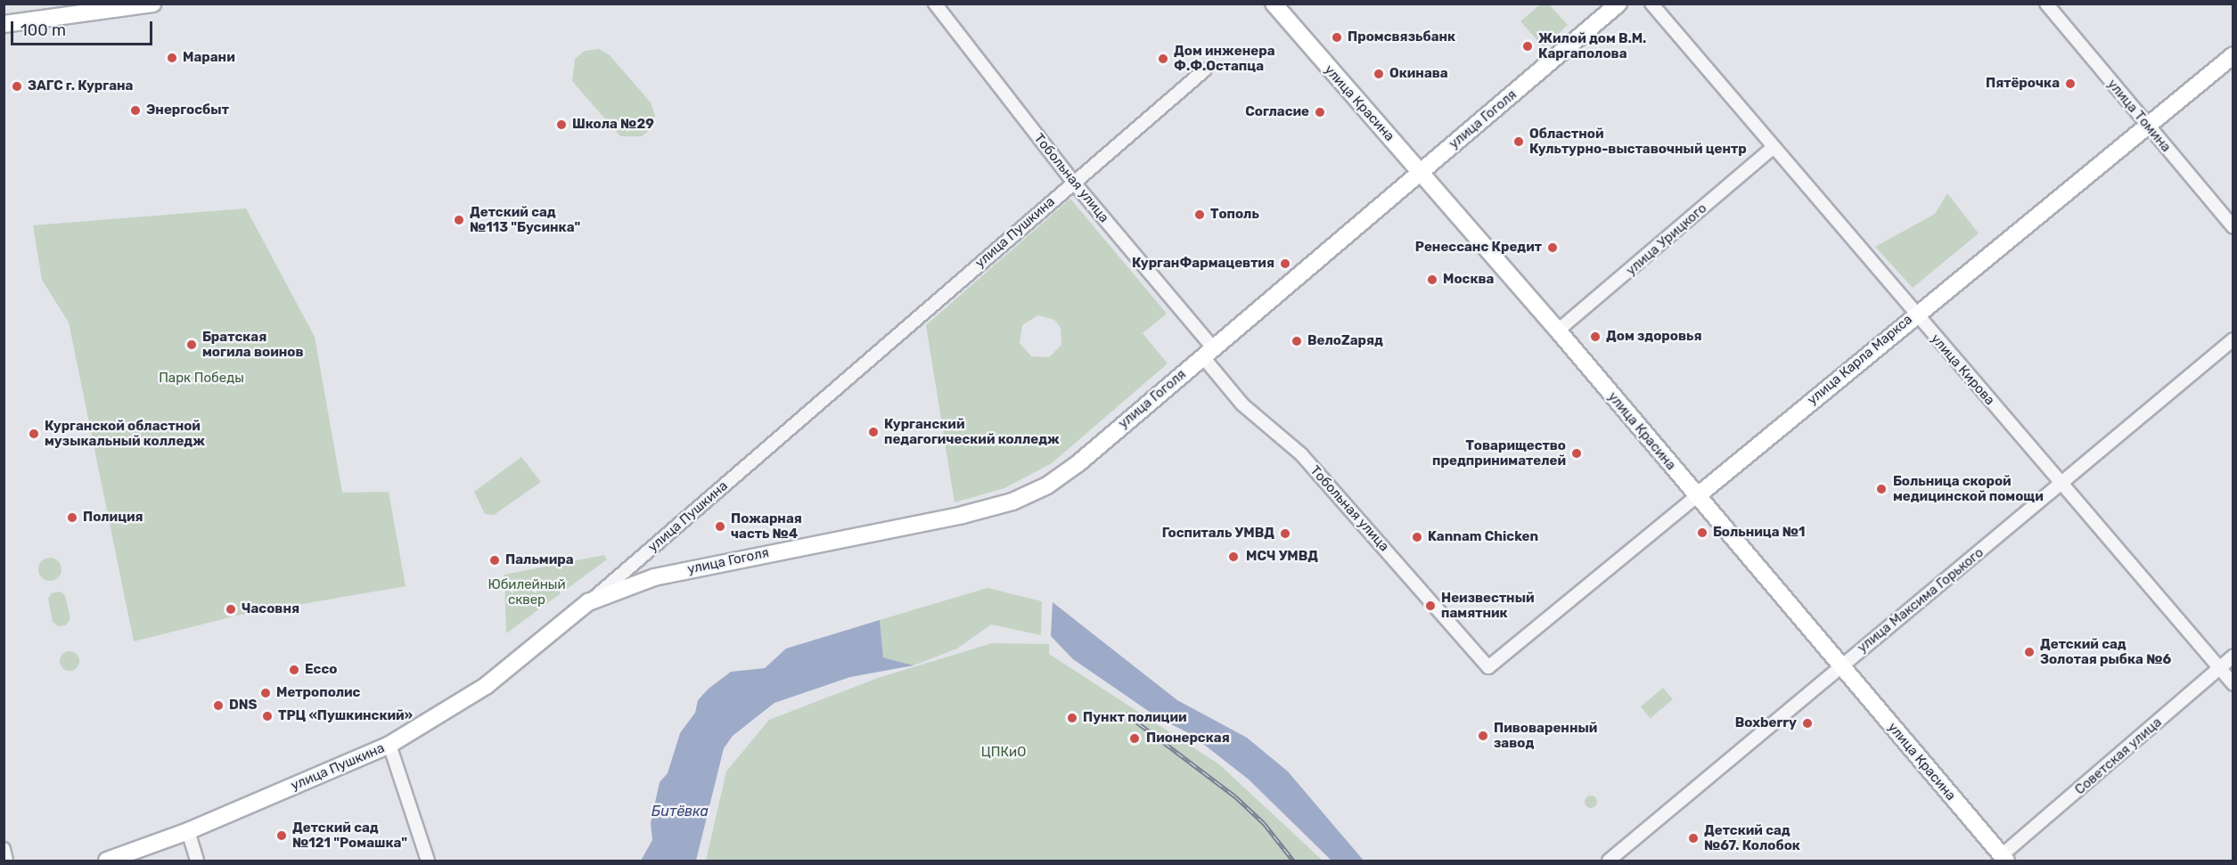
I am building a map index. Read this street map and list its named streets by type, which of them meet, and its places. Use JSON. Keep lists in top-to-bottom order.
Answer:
{
  "streets": {
    "main road": [
      "улица Красина",
      "улица Гоголя",
      "улица Пушкина",
      "улица Карла Маркса"
    ],
    "street": [
      "улица Томина",
      "Тобольная улица",
      "улица Урицкого",
      "улица Кирова",
      "улица Максима Горького",
      "Советская улица"
    ]
  },
  "crossings": [
    ["улица Красина", "улица Гоголя"],
    ["улица Красина", "улица Урицкого"],
    ["улица Красина", "улица Карла Маркса"],
    ["улица Красина", "улица Максима Горького"],
    ["улица Красина", "Советская улица"],
    ["улица Томина", "улица Карла Маркса"],
    ["улица Гоголя", "Тобольная улица"],
    ["улица Гоголя", "улица Пушкина"],
    ["Тобольная улица", "улица Пушкина"],
    ["Тобольная улица", "улица Карла Маркса"],
    ["улица Урицкого", "улица Кирова"],
    ["улица Карла Маркса", "улица Кирова"],
    ["улица Кирова", "улица Максима Горького"],
    ["улица Кирова", "Советская улица"]
  ],
  "water": ["Битёвка"],
  "parks": ["Парк Победы", "Юбилейный сквер", "ЦПКиО"],
  "places": [
    "Промсвязьбанк",
    "Жилой дом В.М. Каргаполова",
    "Марани",
    "Дом инженера Ф.Ф.Остапца",
    "Окинава",
    "Пятёрочка",
    "ЗАГС г. Кургана",
    "Энергосбыт",
    "Согласие",
    "Школа №29",
    "Областной Культурно-выставочный центр",
    "Тополь",
    "Детский сад №113 \"Бусинка\"",
    "Ренессанс Кредит",
    "КурганФармацевтия",
    "Москва",
    "Дом здоровья",
    "ВелоZаряд",
    "Братская могила воинов",
    "Курганский педагогический колледж",
    "Курганской областной музыкальный колледж",
    "Товарищество предпринимателей",
    "Больница скорой медицинской помощи",
    "Полиция",
    "Пожарная часть №4",
    "Больница №1",
    "Госпиталь УМВД",
    "Kannam Chicken",
    "МСЧ УМВД",
    "Пальмира",
    "Неизвестный памятник",
    "Часовня",
    "Детский сад Золотая рыбка №6",
    "Ecco",
    "Метрополис",
    "DNS",
    "ТРЦ «Пушкинский»",
    "Пункт полиции",
    "Boxberry",
    "Пивоваренный завод",
    "Пионерская",
    "Детский сад №121 \"Ромашка\"",
    "Детский сад №67. Колобок"
  ],
  "scale_bar": "100 m"
}
